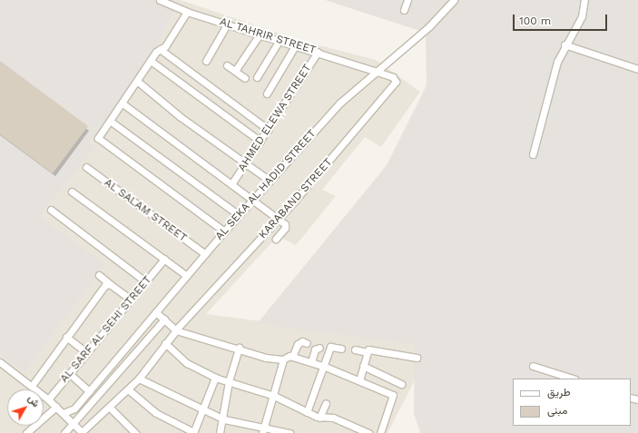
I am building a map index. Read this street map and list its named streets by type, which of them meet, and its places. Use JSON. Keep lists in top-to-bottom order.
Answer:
{
  "streets": {
    "street": [
      "AL TAHRIR STREET",
      "AHMED ELEWA STREET",
      "AL SEKA AL HADID STREET",
      "KARABAND STREET",
      "AL SALAM STREET",
      "AL SARF AL SEHI STREET"
    ]
  },
  "crossings": [
    ["AL TAHRIR STREET", "AHMED ELEWA STREET"],
    ["AL TAHRIR STREET", "AL SEKA AL HADID STREET"],
    ["AL TAHRIR STREET", "KARABAND STREET"],
    ["AL SEKA AL HADID STREET", "KARABAND STREET"],
    ["AL SEKA AL HADID STREET", "AL SALAM STREET"]
  ],
  "legend": ["طريق", "مبنى"],
  "scale_bar": "100 m",
  "north": "top right"
}
